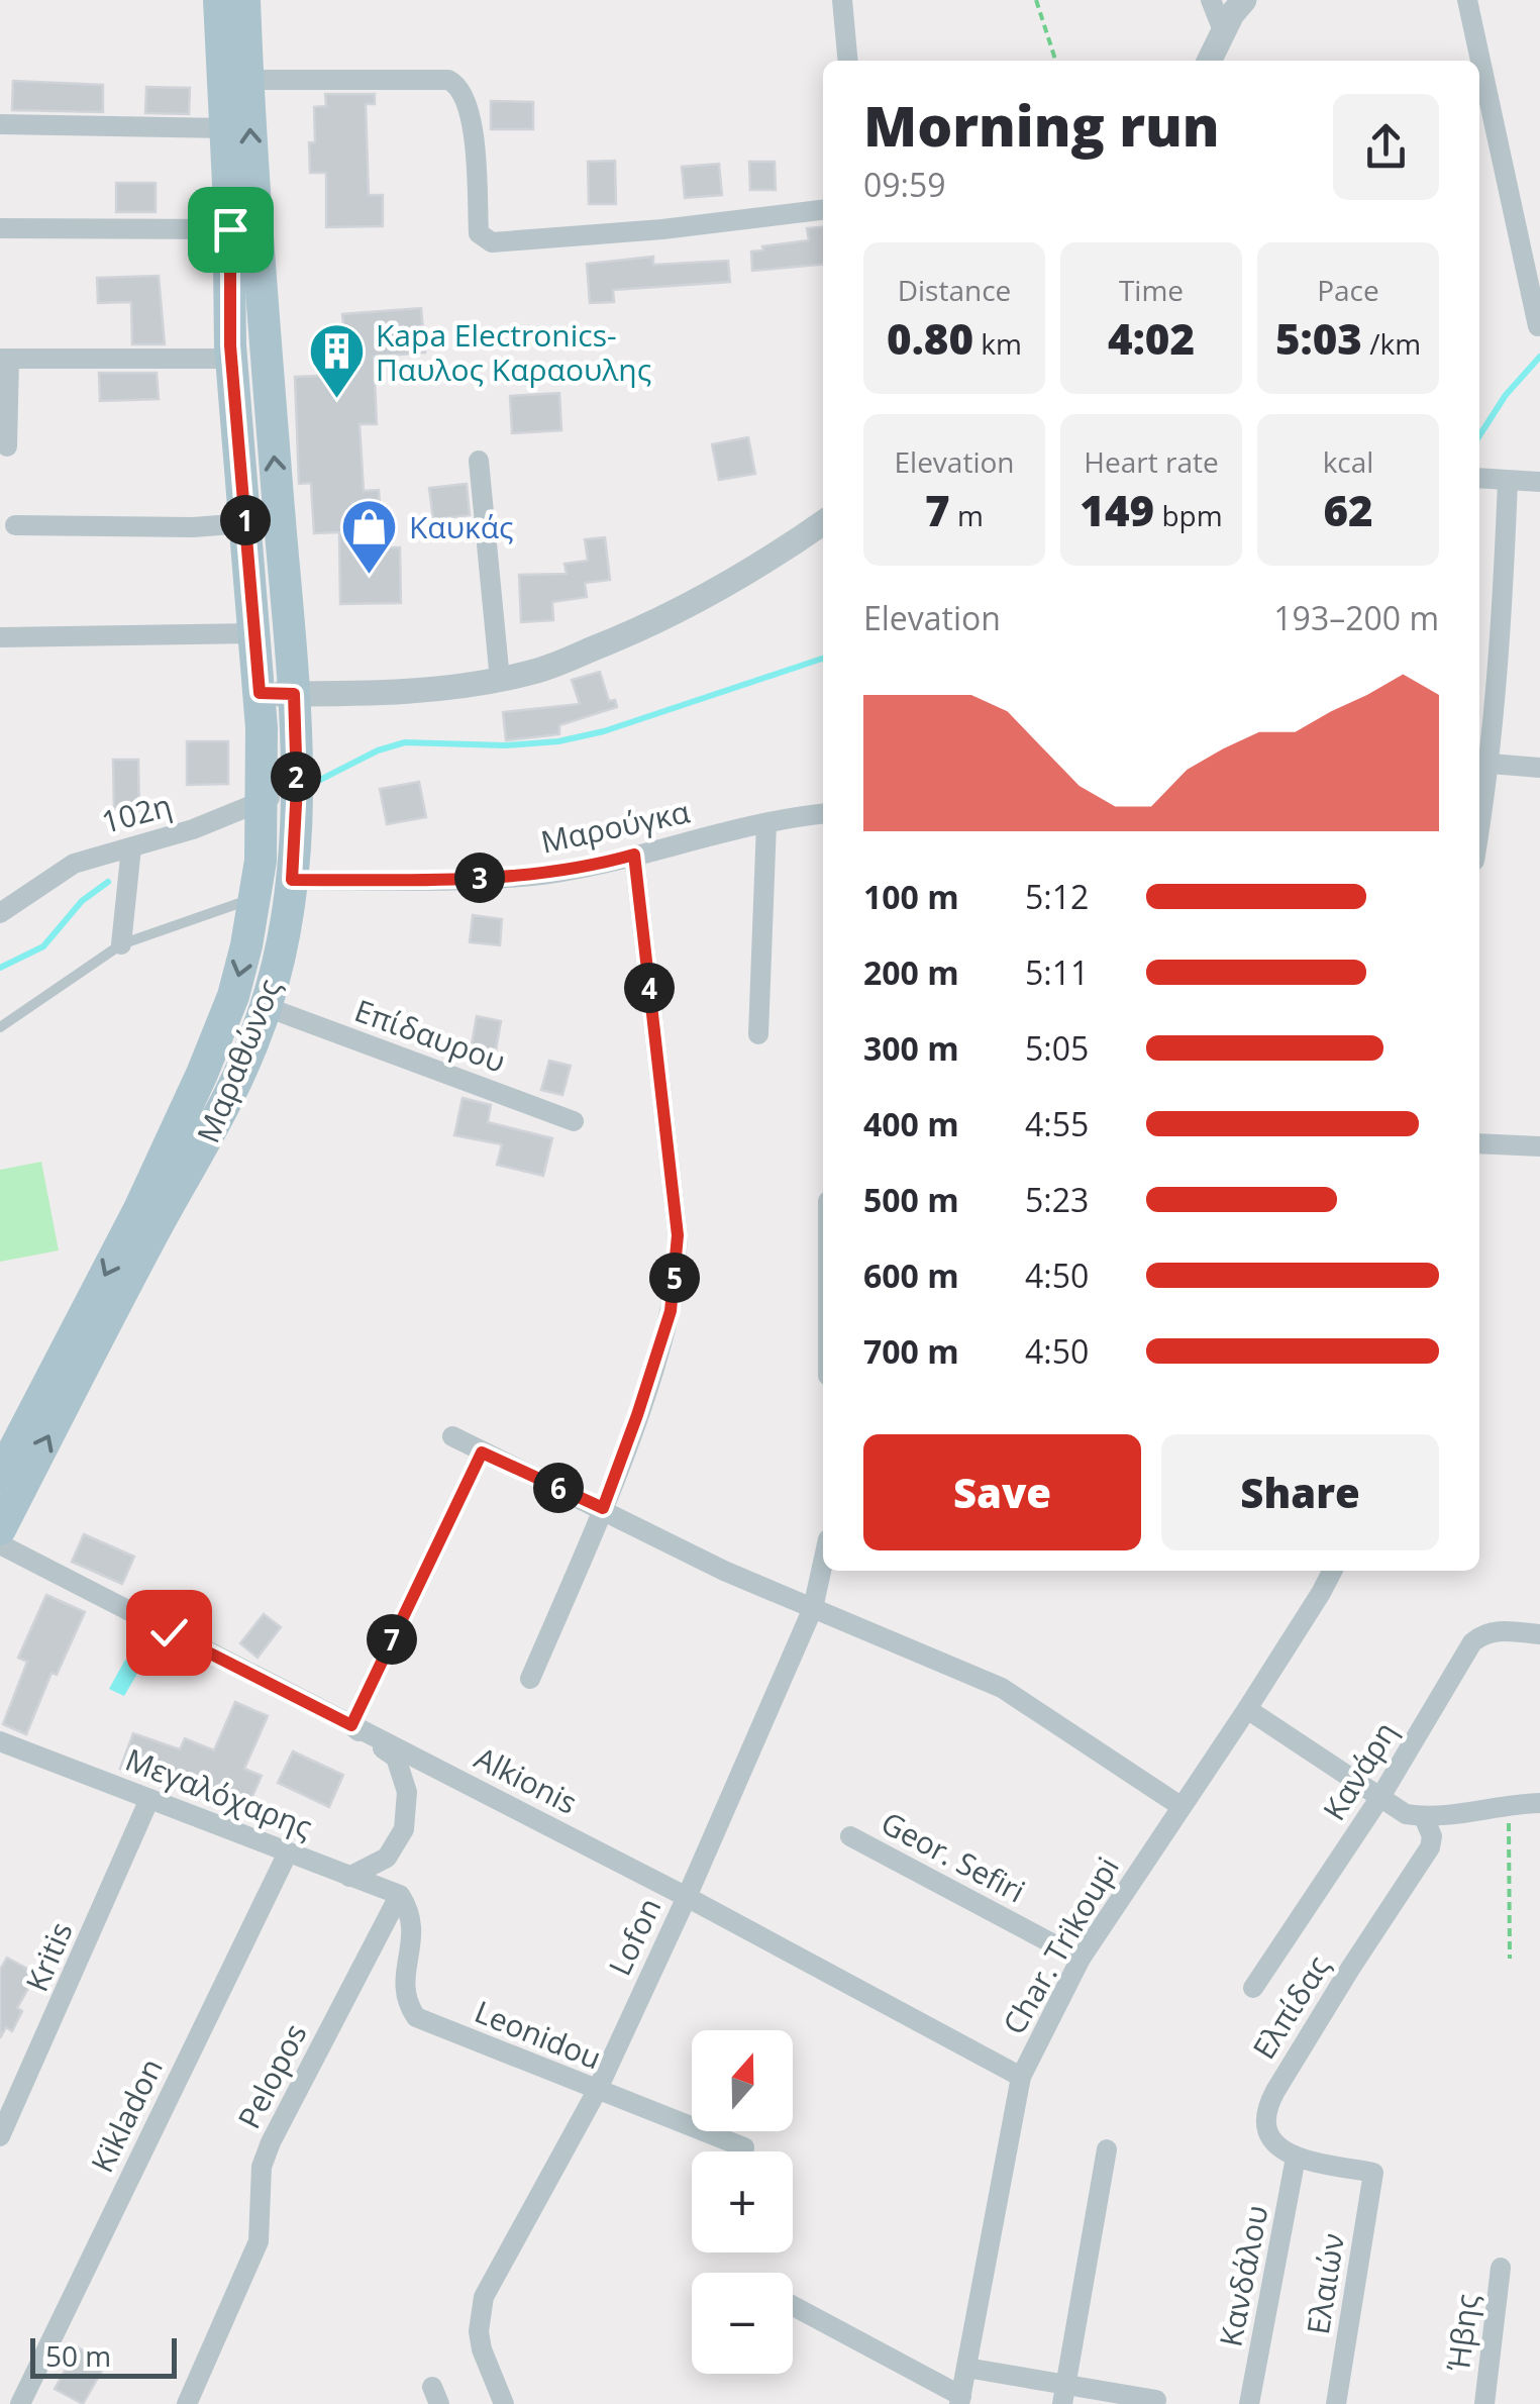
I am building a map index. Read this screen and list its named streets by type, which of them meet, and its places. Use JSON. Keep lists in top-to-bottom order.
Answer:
{
  "streets": {
    "main road": ["Μαραθώνος"],
    "street": [
      "102η",
      "Μαρούγκα",
      "Επίδαυρου",
      "Κανάρη",
      "Alkionis",
      "Μεγαλόχαρης",
      "Geor. Sefiri",
      "Lofon",
      "Char. Trikoupi",
      "Kritis",
      "Ελπίδας",
      "Leonidou",
      "Pelopos",
      "Kikladon",
      "Κανδάλου",
      "Ελαιών",
      "Ήβης"
    ]
  },
  "crossings": [
    ["102η", "Μαραθώνος"],
    ["Μαρούγκα", "Μαραθώνος"],
    ["Επίδαυρου", "Μαραθώνος"],
    ["Alkionis", "Lofon"],
    ["Alkionis", "Char. Trikoupi"],
    ["Μεγαλόχαρης", "Kritis"],
    ["Μεγαλόχαρης", "Leonidou"],
    ["Μεγαλόχαρης", "Pelopos"],
    ["Μεγαλόχαρης", "Kikladon"],
    ["Geor. Sefiri", "Char. Trikoupi"],
    ["Lofon", "Leonidou"],
    ["Ελπίδας", "Κανδάλου"],
    ["Ελπίδας", "Ελαιών"],
    ["Leonidou", "Pelopos"],
    ["Κανδάλου", "Ελαιών"]
  ],
  "places": {
    "building": ["Kapa Electronics- Παυλος Καραουλης"],
    "shop": ["Καυκάς"]
  },
  "scale_bar": "50 m",
  "north": "top",
  "page": {
    "heading": ["Morning run", "09:59"],
    "stats": [
      ["Distance", "0.80 km"],
      ["Time", "4:02"],
      ["Pace", "5:03 /km"],
      ["Elevation", "7 m"],
      ["Heart rate", "149 bpm"],
      ["kcal", "62"]
    ],
    "pins": [
      "1",
      "2",
      "3",
      "4",
      "5",
      "6",
      "7"
    ],
    "chart": ["Elevation", "193–200 m"],
    "list": [
      {
        "name": "100 m",
        "note": "5:12"
      },
      {
        "name": "200 m",
        "note": "5:11"
      },
      {
        "name": "300 m",
        "note": "5:05"
      },
      {
        "name": "400 m",
        "note": "4:55"
      },
      {
        "name": "500 m",
        "note": "5:23"
      },
      {
        "name": "600 m",
        "note": "4:50"
      },
      {
        "name": "700 m",
        "note": "4:50"
      }
    ],
    "buttons": ["Save", "Share"],
    "map_buttons": ["+", "−"],
    "scale": "50 m"
  }
}
